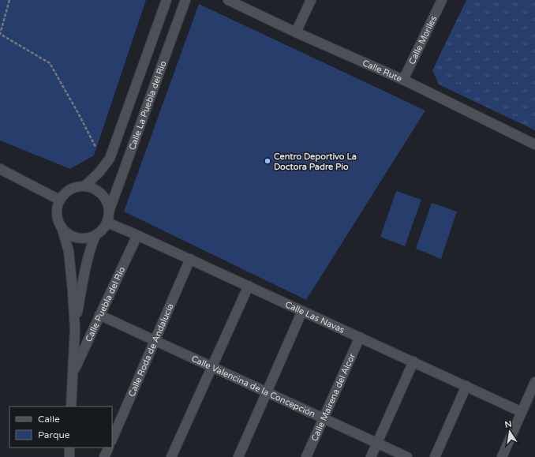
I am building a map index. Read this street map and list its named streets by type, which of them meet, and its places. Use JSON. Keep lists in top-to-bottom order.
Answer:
{
  "streets": {
    "street": [
      "Calle Moriles",
      "Calle Rute",
      "Calle La Puebla del Rio",
      "Calle Puebla del Río",
      "Calle Las Navas",
      "Calle Roda de Andalucía",
      "Calle Valencina de la Concepción",
      "Calle Mairena del Alcor"
    ]
  },
  "crossings": [
    ["Calle Moriles", "Calle Rute"],
    ["Calle La Puebla del Rio", "Calle Las Navas"],
    ["Calle Puebla del Río", "Calle Las Navas"],
    ["Calle Puebla del Río", "Calle Valencina de la Concepción"],
    ["Calle Las Navas", "Calle Roda de Andalucía"],
    ["Calle Las Navas", "Calle Mairena del Alcor"],
    ["Calle Roda de Andalucía", "Calle Valencina de la Concepción"],
    ["Calle Valencina de la Concepción", "Calle Mairena del Alcor"]
  ],
  "places": ["Centro Deportivo La Doctora Padre Pío"],
  "legend": ["Calle", "Parque"],
  "north": "top"
}
